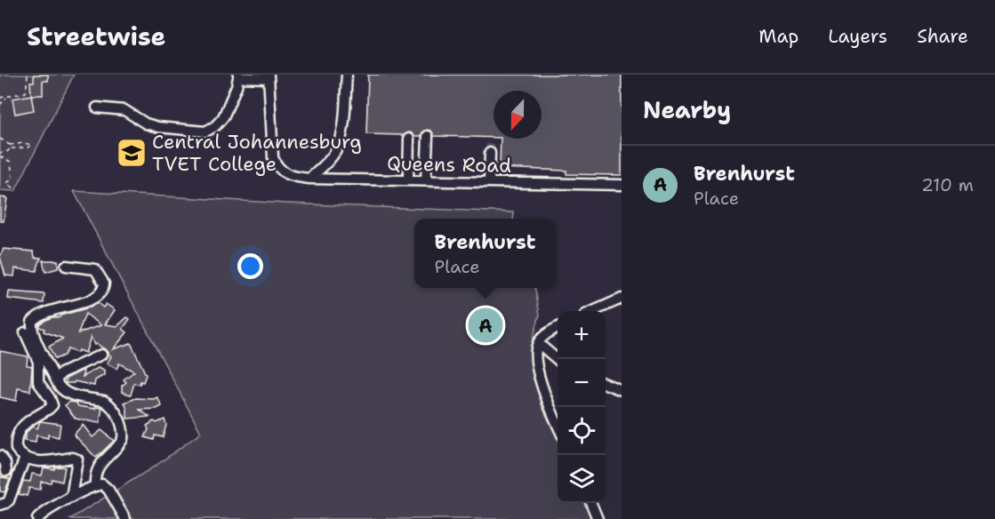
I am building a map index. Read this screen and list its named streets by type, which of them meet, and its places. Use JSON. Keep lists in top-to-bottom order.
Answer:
{
  "streets": {
    "street": ["Queens Road"]
  },
  "places": {
    "school or university": ["Central Johannesburg TVET College"]
  },
  "north": "bottom",
  "page": {
    "header": "Streetwise",
    "nav": ["Map", "Layers", "Share"],
    "heading": "Nearby",
    "list": [
      {
        "mark": "A",
        "name": "Brenhurst",
        "note": "Place",
        "value": "210 m"
      }
    ],
    "popup": ["Brenhurst", "Place"],
    "pins": "A",
    "map_buttons": ["+", "−"]
  }
}
